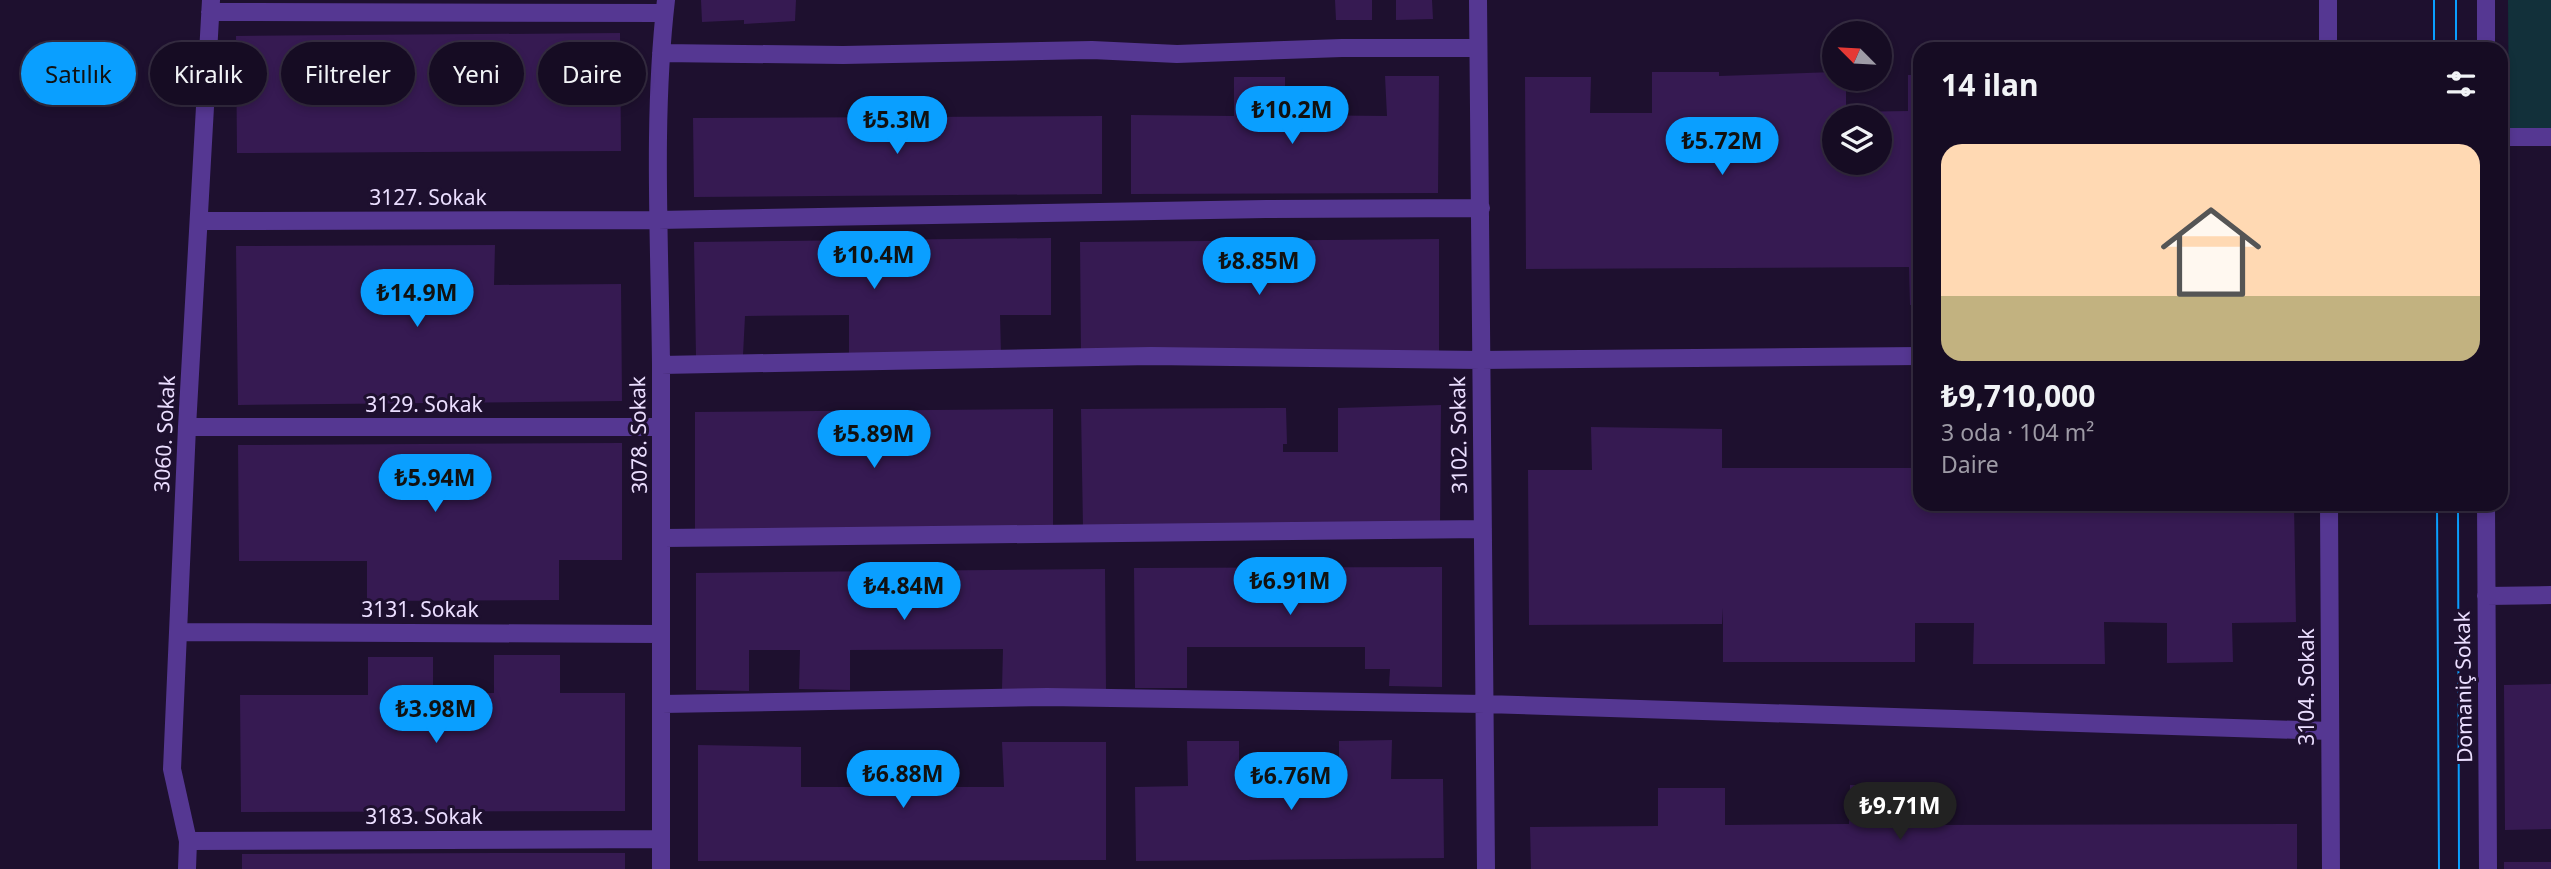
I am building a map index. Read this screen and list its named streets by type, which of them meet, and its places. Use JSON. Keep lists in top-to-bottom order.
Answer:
{
  "streets": {
    "street": [
      "3127. Sokak",
      "3129. Sokak",
      "3060. Sokak",
      "3078. Sokak",
      "3102. Sokak",
      "3131. Sokak",
      "3104. Sokak",
      "Domaniç Sokak",
      "3183. Sokak"
    ]
  },
  "crossings": [
    ["3127. Sokak", "3060. Sokak"],
    ["3127. Sokak", "3078. Sokak"],
    ["3127. Sokak", "3102. Sokak"],
    ["3129. Sokak", "3060. Sokak"],
    ["3129. Sokak", "3078. Sokak"],
    ["3060. Sokak", "3131. Sokak"],
    ["3060. Sokak", "3183. Sokak"],
    ["3078. Sokak", "3131. Sokak"],
    ["3078. Sokak", "3183. Sokak"]
  ],
  "north": "top left",
  "page": {
    "chip": [
      "Satılık",
      "Kiralık",
      "Filtreler",
      "Yeni",
      "Daire"
    ],
    "heading": "14 ilan",
    "price": [
      "₺10.2M",
      "₺5.3M",
      "₺5.72M",
      "₺10.4M",
      "₺8.85M",
      "₺14.9M",
      "₺5.89M",
      "₺5.94M",
      "₺6.91M",
      "₺4.84M",
      "₺3.98M",
      "₺6.88M",
      "₺6.76M",
      "₺9.71M"
    ],
    "list": [
      {
        "name": "₺9,710,000",
        "note": "3 oda · 104 m² · Daire"
      }
    ]
  }
}
